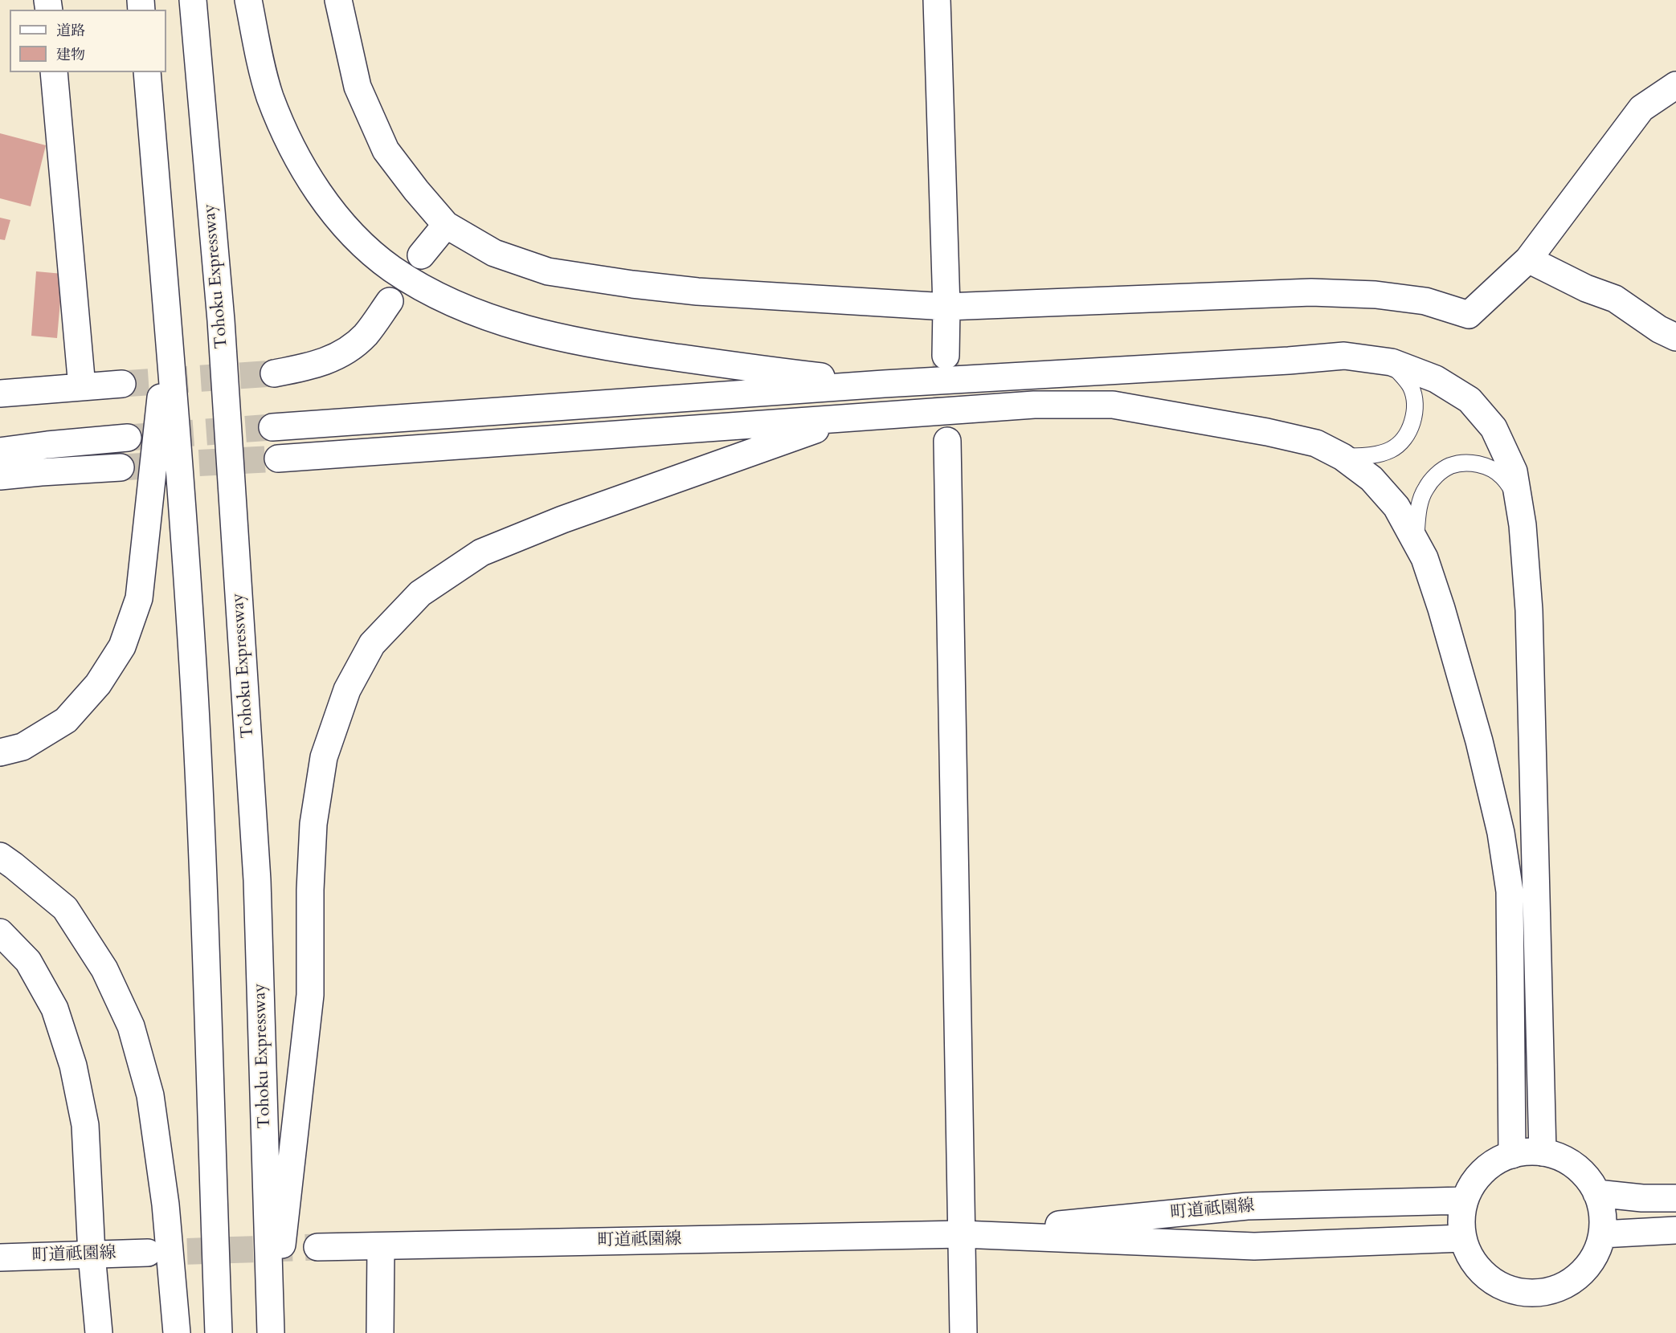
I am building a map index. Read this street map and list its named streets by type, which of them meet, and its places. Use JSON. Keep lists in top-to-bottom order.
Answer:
{
  "streets": {
    "main road": ["Tohoku Expressway", "町道祗園線"]
  },
  "legend": ["道路", "建物"]
}
